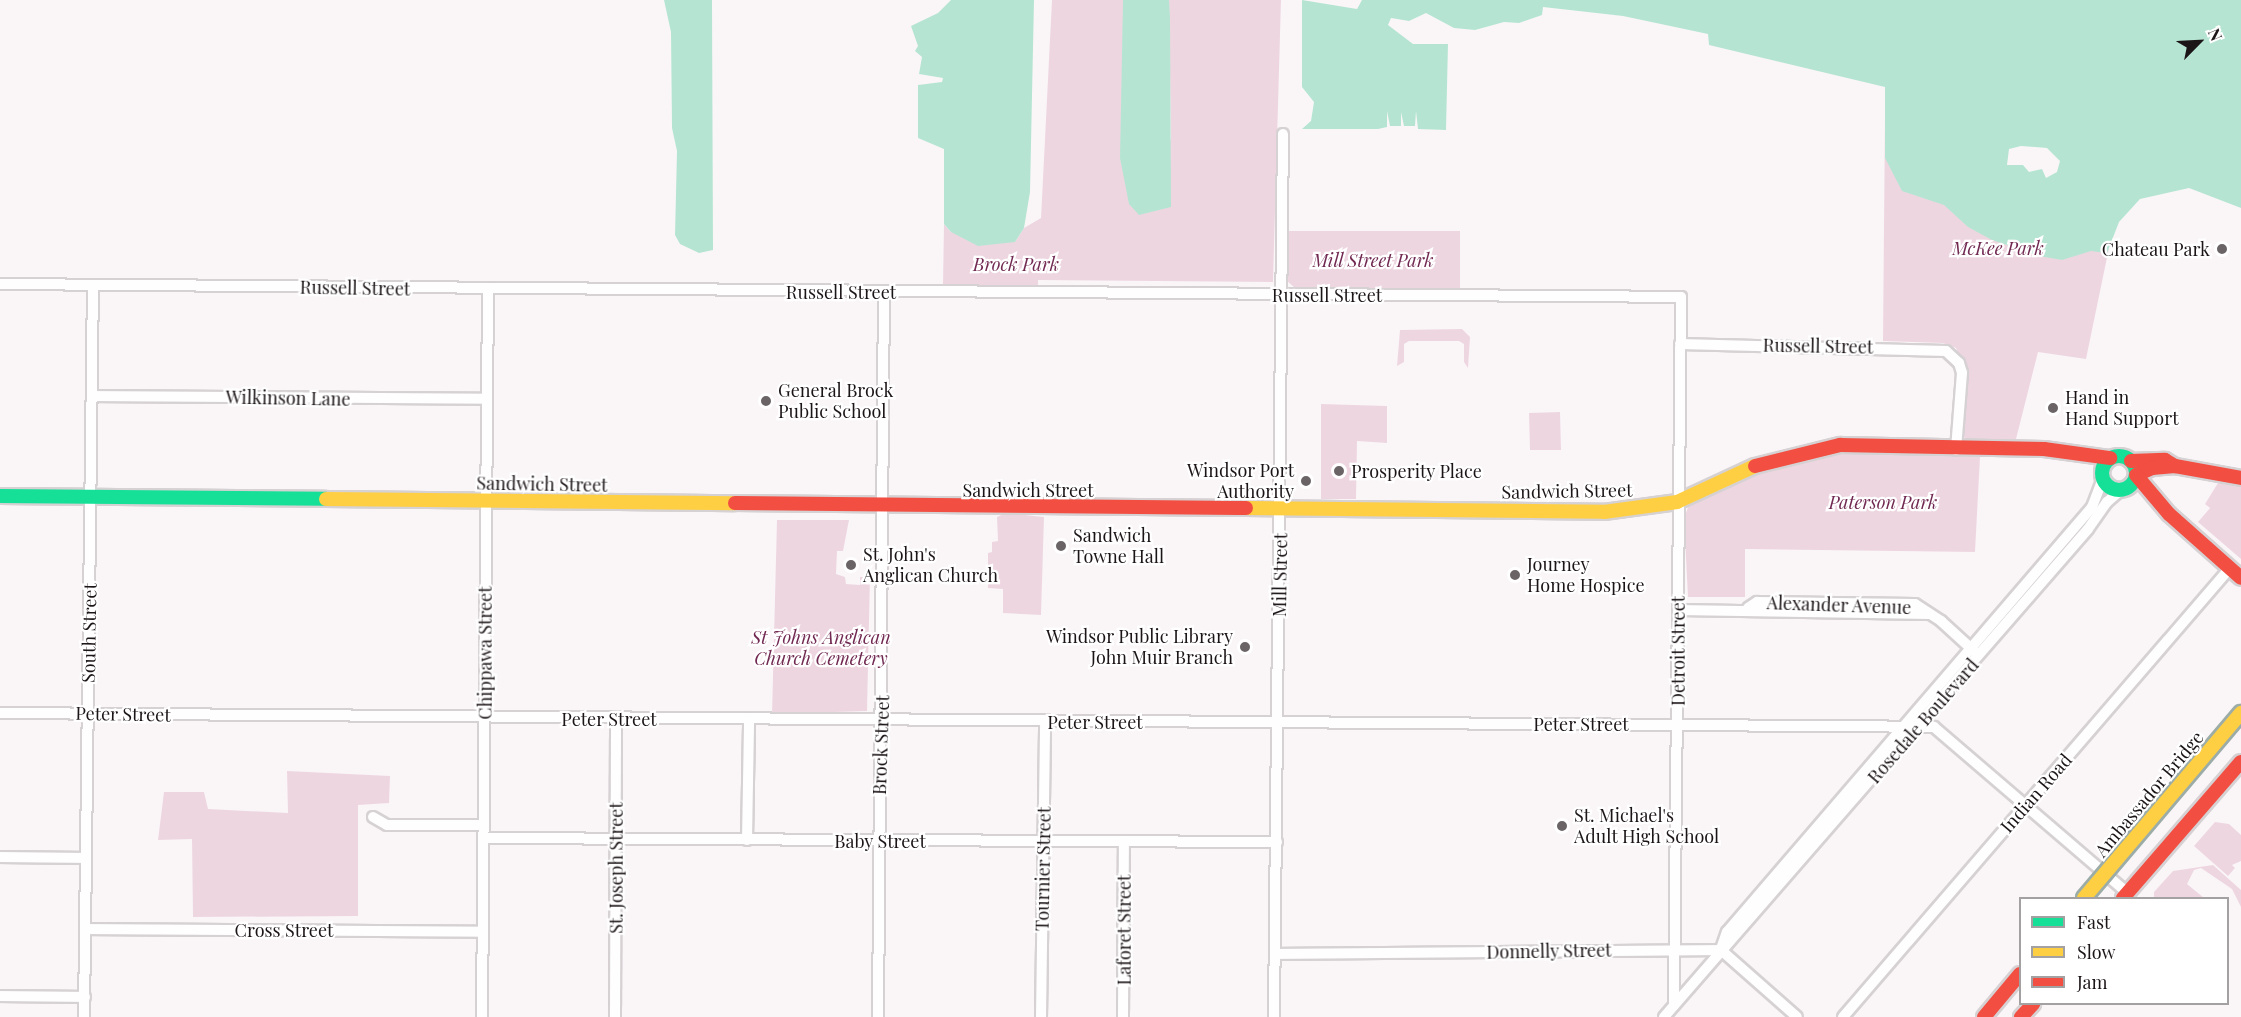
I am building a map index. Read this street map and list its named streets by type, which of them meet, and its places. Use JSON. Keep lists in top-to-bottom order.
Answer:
{
  "streets": {
    "main road": ["Sandwich Street", "Ambassador Bridge"],
    "street": [
      "Russell Street",
      "Wilkinson Lane",
      "Mill Street",
      "Alexander Avenue",
      "South Street",
      "Detroit Street",
      "Chippawa Street",
      "Peter Street",
      "Rosedale Boulevard",
      "Brock Street",
      "Indian Road",
      "Baby Street",
      "St. Joseph Street",
      "Tournier Street",
      "Cross Street",
      "Laforet Street",
      "Donnelly Street"
    ]
  },
  "crossings": [
    ["Russell Street", "Sandwich Street"],
    ["Russell Street", "Mill Street"],
    ["Russell Street", "South Street"],
    ["Russell Street", "Detroit Street"],
    ["Russell Street", "Chippawa Street"],
    ["Russell Street", "Brock Street"],
    ["Wilkinson Lane", "South Street"],
    ["Wilkinson Lane", "Chippawa Street"],
    ["Sandwich Street", "Mill Street"],
    ["Sandwich Street", "South Street"],
    ["Sandwich Street", "Detroit Street"],
    ["Sandwich Street", "Chippawa Street"],
    ["Sandwich Street", "Brock Street"],
    ["Mill Street", "Peter Street"],
    ["Mill Street", "Baby Street"],
    ["Mill Street", "Donnelly Street"],
    ["Alexander Avenue", "Detroit Street"],
    ["Alexander Avenue", "Rosedale Boulevard"],
    ["South Street", "Peter Street"],
    ["South Street", "Cross Street"],
    ["Detroit Street", "Peter Street"],
    ["Detroit Street", "Rosedale Boulevard"],
    ["Detroit Street", "Donnelly Street"],
    ["Chippawa Street", "Peter Street"],
    ["Chippawa Street", "Baby Street"],
    ["Chippawa Street", "Cross Street"],
    ["Peter Street", "Rosedale Boulevard"],
    ["Peter Street", "Brock Street"],
    ["Peter Street", "Indian Road"],
    ["Peter Street", "St. Joseph Street"],
    ["Peter Street", "Tournier Street"],
    ["Rosedale Boulevard", "Donnelly Street"],
    ["Brock Street", "Baby Street"],
    ["Baby Street", "St. Joseph Street"],
    ["Baby Street", "Tournier Street"],
    ["Baby Street", "Laforet Street"]
  ],
  "parks": [
    "McKee Park",
    "Mill Street Park",
    "Brock Park",
    "Paterson Park",
    "St Johns Anglican Church Cemetery"
  ],
  "places": [
    "Chateau Park",
    "General Brock Public School",
    "Hand in Hand Support",
    "Prosperity Place",
    "Windsor Port Authority",
    "Sandwich Towne Hall",
    "St. John's Anglican Church",
    "Journey Home Hospice",
    "Windsor Public Library John Muir Branch",
    "St. Michael's Adult High School"
  ],
  "legend": ["Fast", "Slow", "Jam"],
  "north": "top right"
}
